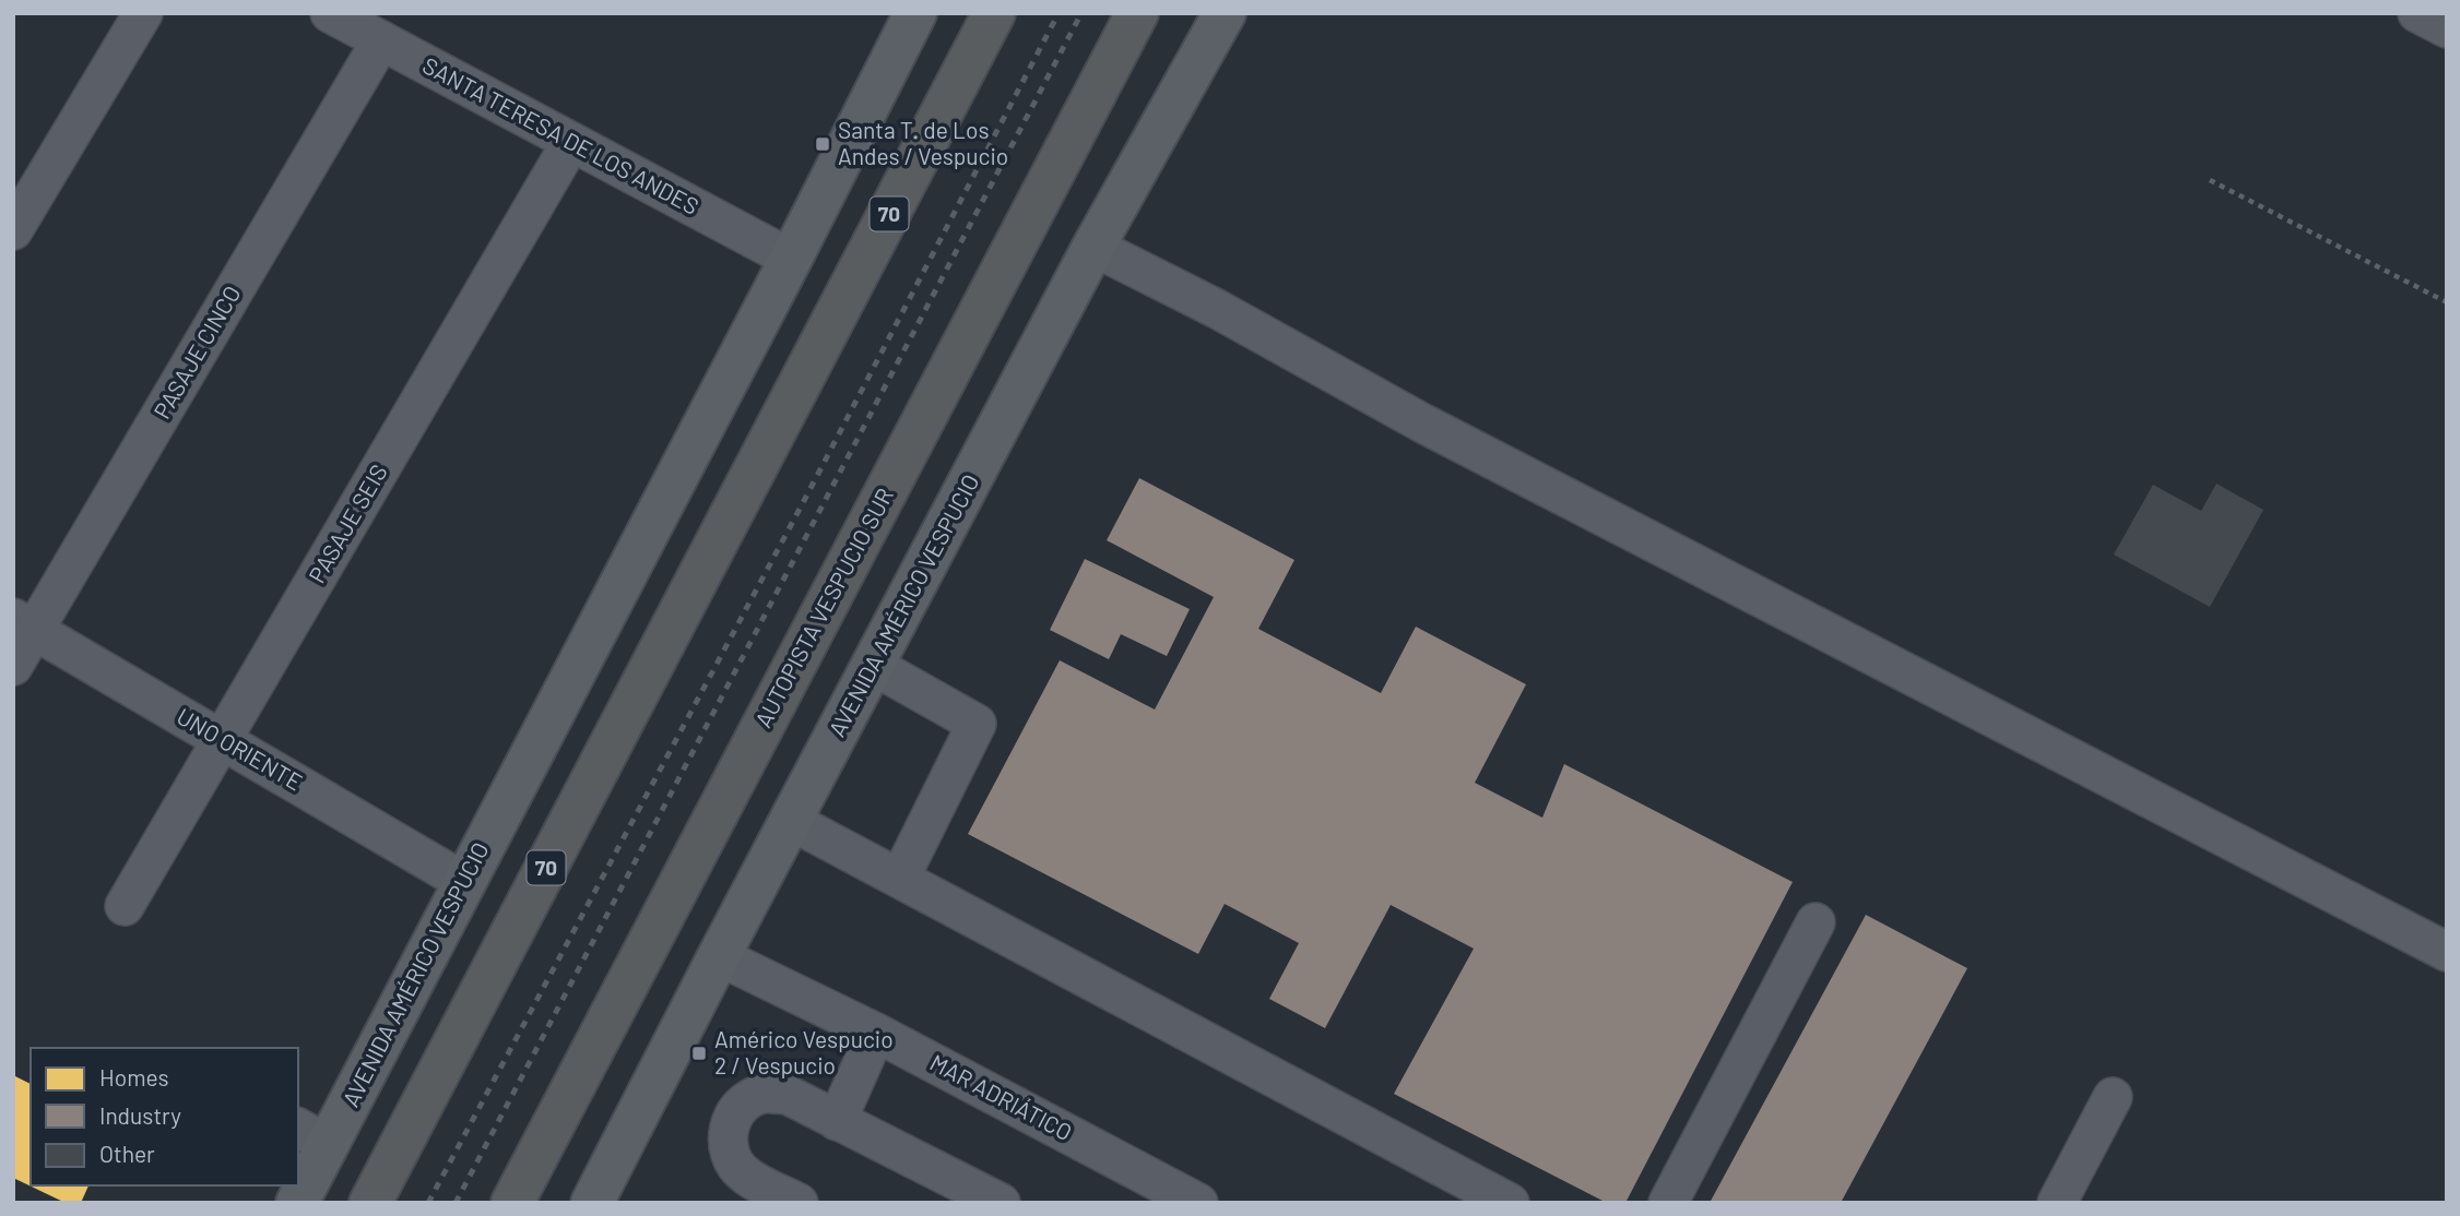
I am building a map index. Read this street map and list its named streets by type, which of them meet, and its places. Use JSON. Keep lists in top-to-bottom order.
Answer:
{
  "streets": {
    "highway": ["70", "AUTOPISTA VESPUCIO SUR"],
    "main road": ["AVENIDA AMÉRICO VESPUCIO"],
    "street": [
      "SANTA TERESA DE LOS ANDES",
      "PASAJE CINCO",
      "PASAJE SEIS",
      "UNO ORIENTE",
      "MAR ADRIÁTICO"
    ]
  },
  "crossings": [
    ["SANTA TERESA DE LOS ANDES", "PASAJE CINCO"],
    ["SANTA TERESA DE LOS ANDES", "PASAJE SEIS"],
    ["SANTA TERESA DE LOS ANDES", "AVENIDA AMÉRICO VESPUCIO"],
    ["PASAJE CINCO", "UNO ORIENTE"],
    ["PASAJE SEIS", "UNO ORIENTE"],
    ["AVENIDA AMÉRICO VESPUCIO", "UNO ORIENTE"],
    ["AVENIDA AMÉRICO VESPUCIO", "MAR ADRIÁTICO"]
  ],
  "places": {
    "transit": ["Santa T. de Los Andes / Vespucio", "Américo Vespucio 2 / Vespucio"]
  },
  "legend": ["Homes", "Industry", "Other"]
}
